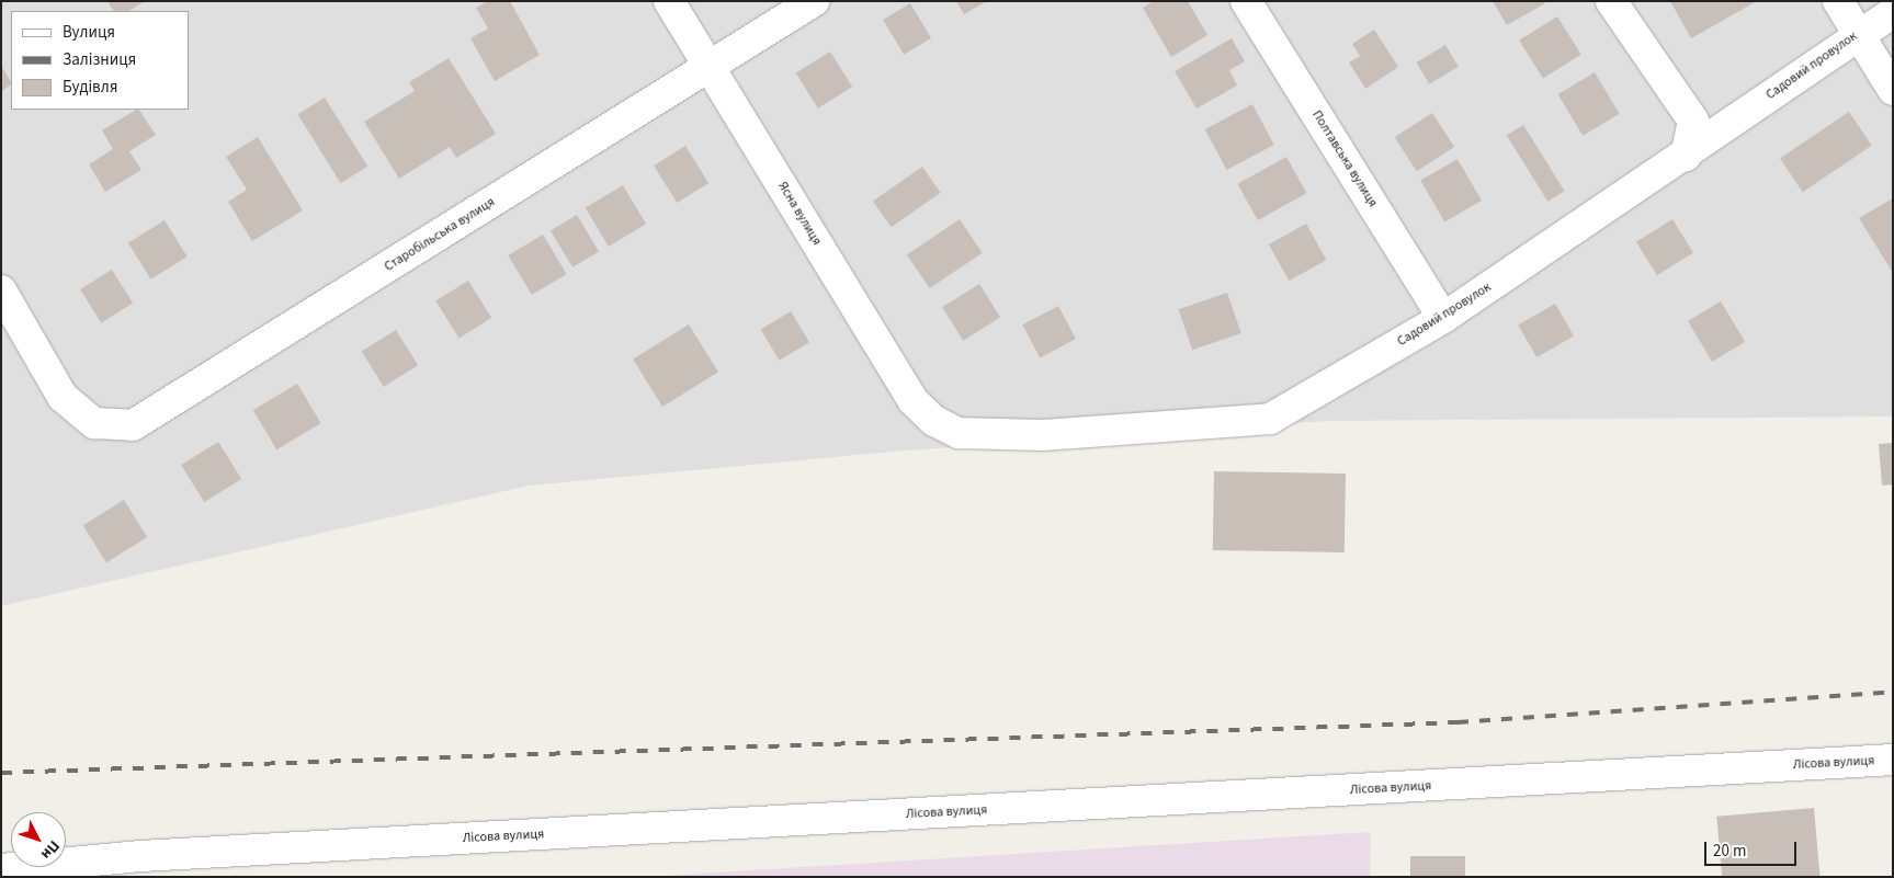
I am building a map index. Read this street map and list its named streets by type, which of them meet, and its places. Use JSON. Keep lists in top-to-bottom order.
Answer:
{
  "streets": {
    "street": [
      "Садовий провулок",
      "Полтавська вулиця",
      "Ясна вулиця",
      "Старобільська вулиця",
      "Лісова вулиця"
    ]
  },
  "crossings": [
    ["Садовий провулок", "Полтавська вулиця"],
    ["Садовий провулок", "Ясна вулиця"],
    ["Ясна вулиця", "Старобільська вулиця"]
  ],
  "legend": ["Вулиця", "Залізниця", "Будівля"],
  "scale_bar": "20 m",
  "north": "bottom right"
}
